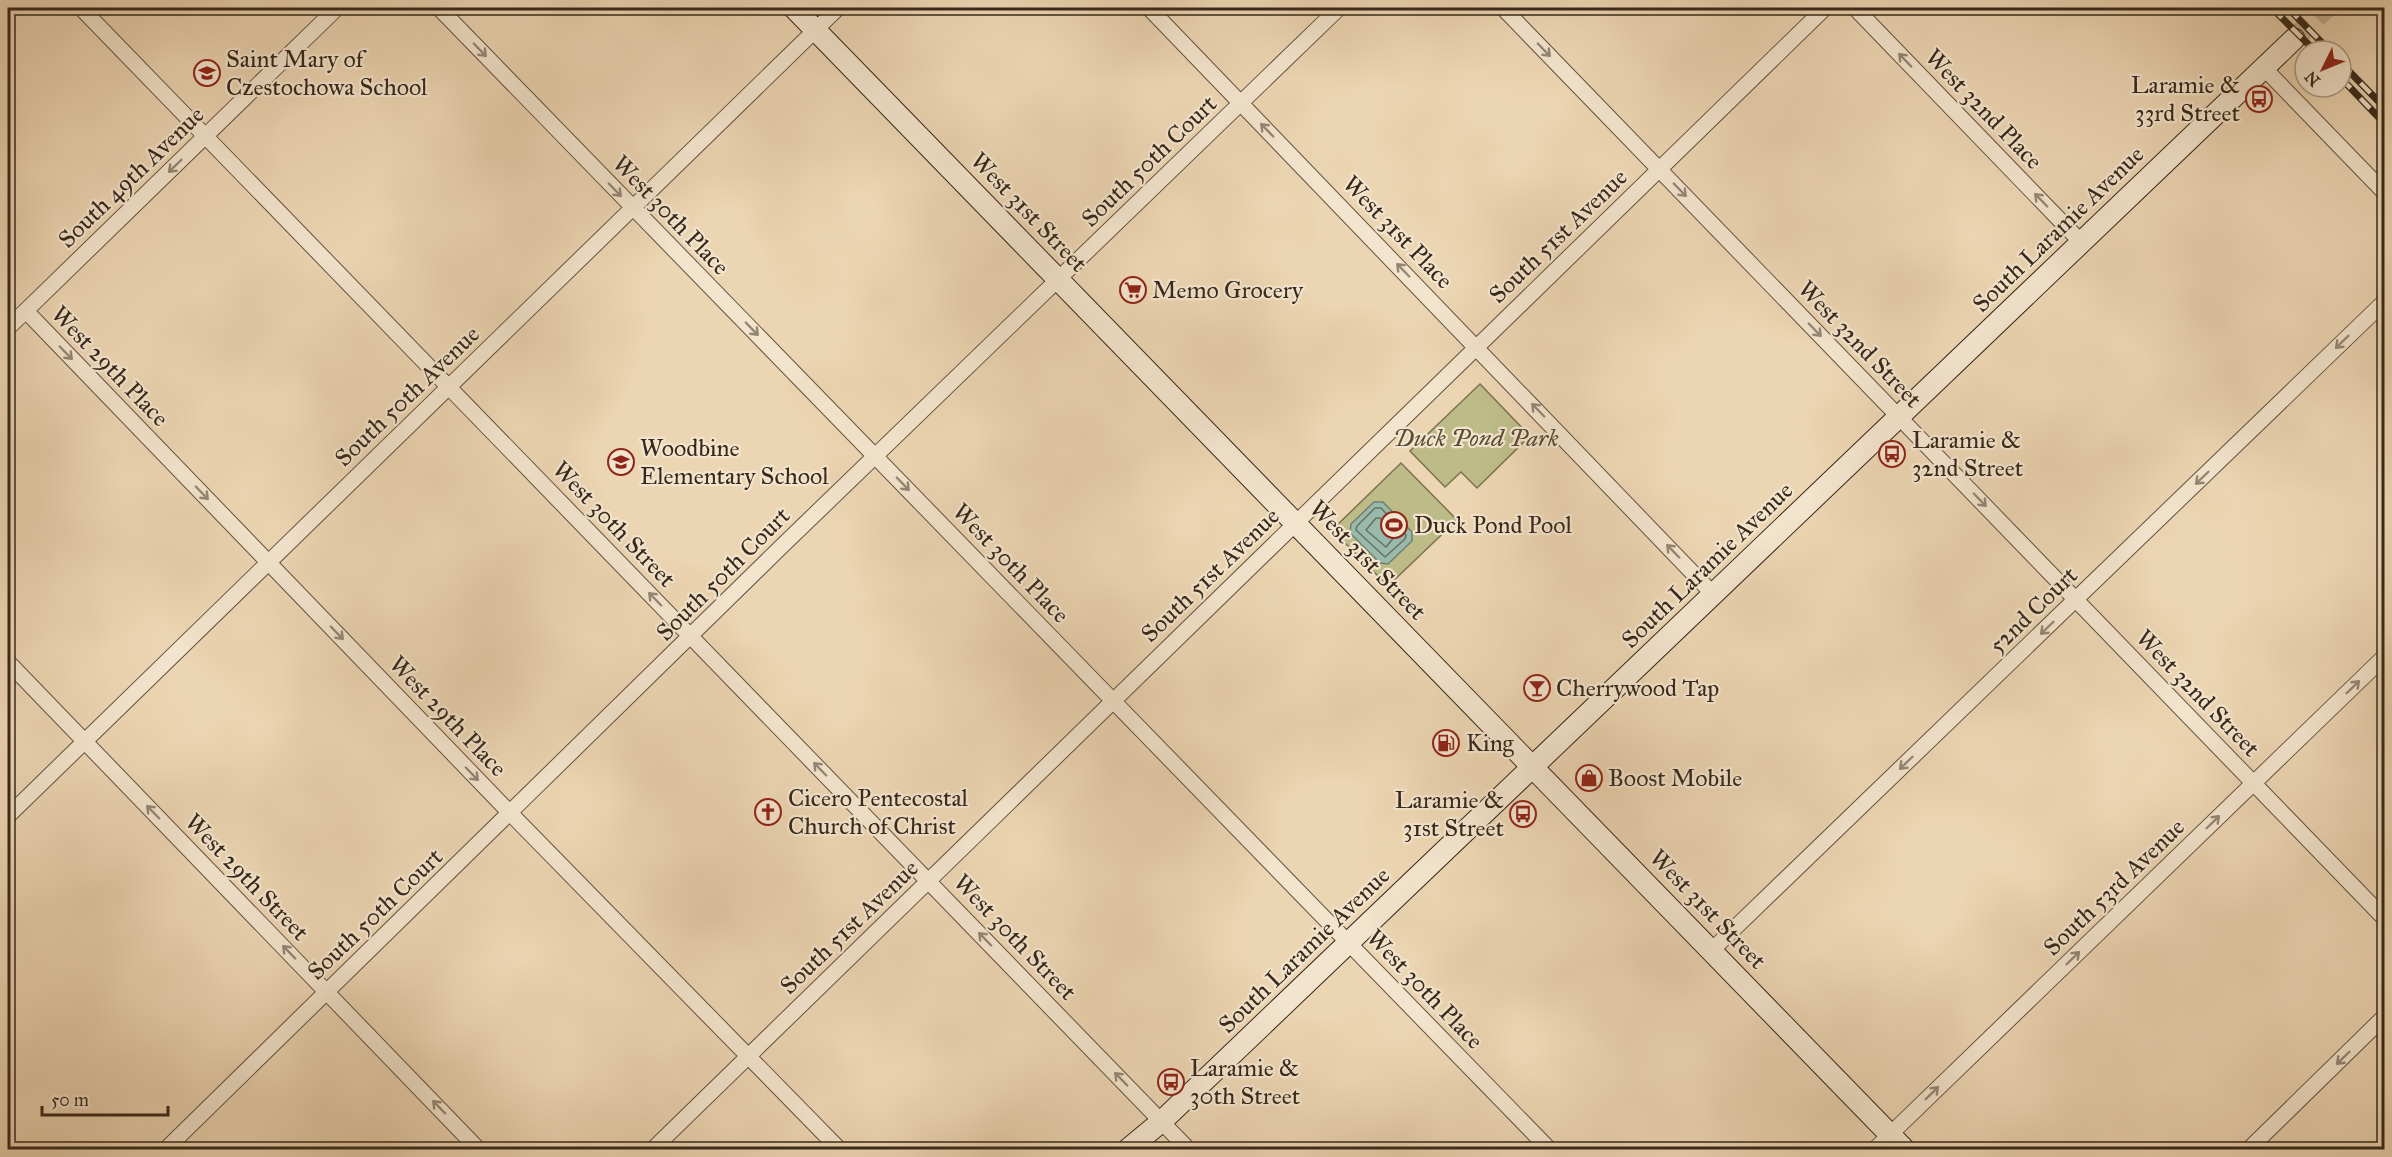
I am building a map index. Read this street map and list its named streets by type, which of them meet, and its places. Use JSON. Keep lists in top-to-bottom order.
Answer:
{
  "streets": {
    "main road": ["West 31st Street", "South Laramie Avenue"],
    "street": [
      "West 32nd Place",
      "South 50th Court",
      "South 49th Avenue",
      "West 30th Place",
      "West 31st Place",
      "South 51st Avenue",
      "West 32nd Street",
      "West 29th Place",
      "South 50th Avenue",
      "West 30th Street",
      "52nd Court",
      "West 29th Street",
      "South 53rd Avenue"
    ]
  },
  "crossings": [
    ["West 32nd Place", "South Laramie Avenue"],
    ["South 50th Court", "West 31st Street"],
    ["South 50th Court", "West 30th Place"],
    ["South 50th Court", "West 31st Place"],
    ["South 50th Court", "West 29th Place"],
    ["South 50th Court", "West 30th Street"],
    ["South 50th Court", "West 29th Street"],
    ["South 49th Avenue", "West 29th Place"],
    ["South 49th Avenue", "West 30th Street"],
    ["West 31st Street", "South Laramie Avenue"],
    ["West 31st Street", "South 51st Avenue"],
    ["West 31st Street", "South 50th Avenue"],
    ["West 31st Street", "52nd Court"],
    ["West 31st Street", "South 53rd Avenue"],
    ["West 30th Place", "South Laramie Avenue"],
    ["West 30th Place", "South 51st Avenue"],
    ["West 30th Place", "South 50th Avenue"],
    ["South Laramie Avenue", "West 31st Place"],
    ["South Laramie Avenue", "West 32nd Street"],
    ["South Laramie Avenue", "West 30th Street"],
    ["West 31st Place", "South 51st Avenue"],
    ["South 51st Avenue", "West 32nd Street"],
    ["South 51st Avenue", "West 29th Place"],
    ["South 51st Avenue", "West 30th Street"],
    ["West 32nd Street", "52nd Court"],
    ["West 32nd Street", "South 53rd Avenue"],
    ["West 29th Place", "South 50th Avenue"],
    ["South 50th Avenue", "West 30th Street"],
    ["South 50th Avenue", "West 29th Street"]
  ],
  "one_way": [
    "West 32nd Place",
    "South 49th Avenue",
    "West 30th Place",
    "West 31st Place",
    "West 32nd Street",
    "West 29th Place",
    "West 30th Street",
    "52nd Court",
    "West 29th Street",
    "South 53rd Avenue"
  ],
  "parks": ["Duck Pond Park"],
  "places": {
    "school or university": ["Saint Mary of Czestochowa School", "Woodbine Elementary School"],
    "bus stop": [
      "Laramie & 33rd Street",
      "Laramie & 32nd Street",
      "Laramie & 31st Street",
      "Laramie & 30th Street"
    ],
    "supermarket": ["Memo Grocery"],
    "sports": ["Duck Pond Pool"],
    "bar": ["Cherrywood Tap"],
    "fuel station": ["King"],
    "shop": ["Boost Mobile"],
    "church": ["Cicero Pentecostal Church of Christ"]
  },
  "scale_bar": "50 m",
  "north": "bottom left"
}
